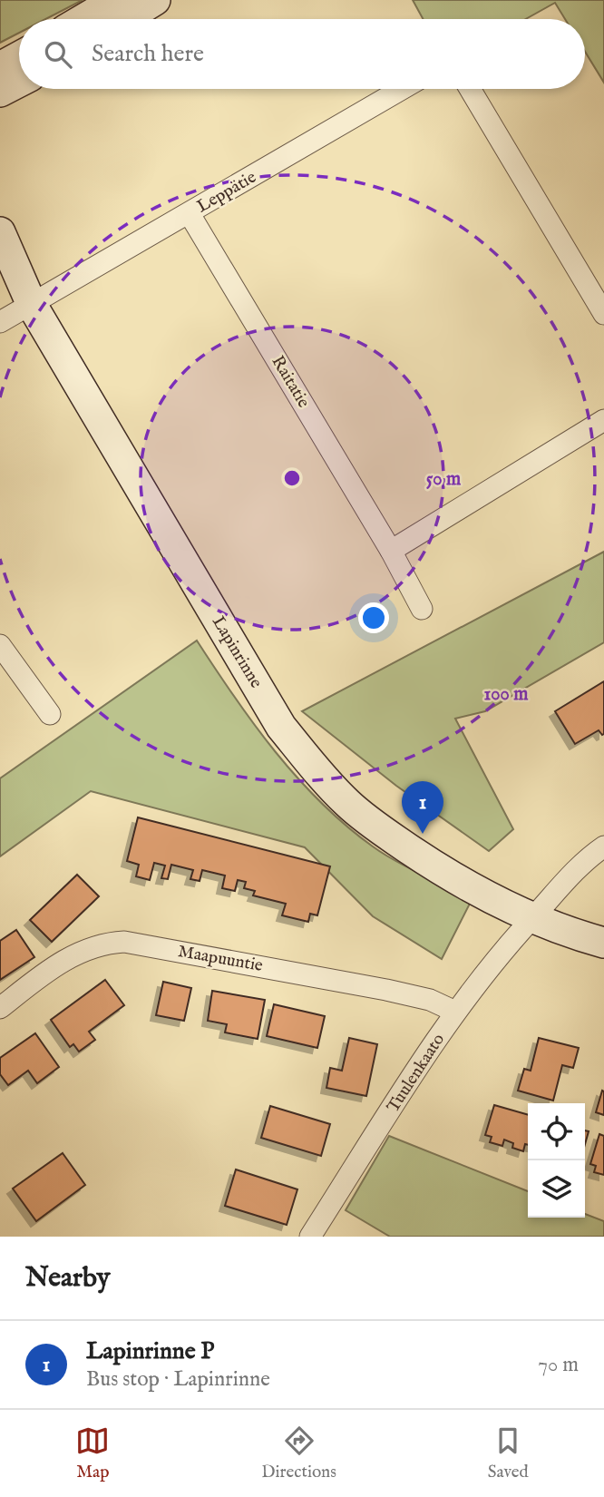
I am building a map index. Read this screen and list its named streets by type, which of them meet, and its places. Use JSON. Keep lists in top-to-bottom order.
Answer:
{
  "streets": {
    "street": [
      "Leppätie",
      "Raitatie",
      "Lapinrinne",
      "Maapuuntie",
      "Tuulenkaato"
    ]
  },
  "crossings": [
    ["Leppätie", "Raitatie"],
    ["Leppätie", "Lapinrinne"],
    ["Lapinrinne", "Tuulenkaato"],
    ["Maapuuntie", "Tuulenkaato"]
  ],
  "page": {
    "search": "Search here",
    "pins": "1",
    "heading": "Nearby",
    "list": [
      {
        "mark": "1",
        "name": "Lapinrinne P",
        "note": "Bus stop · Lapinrinne",
        "value": "70 m"
      }
    ],
    "nav": ["Map", "Directions", "Saved"]
  },
  "rings": ["50 m", "100 m"]
}
